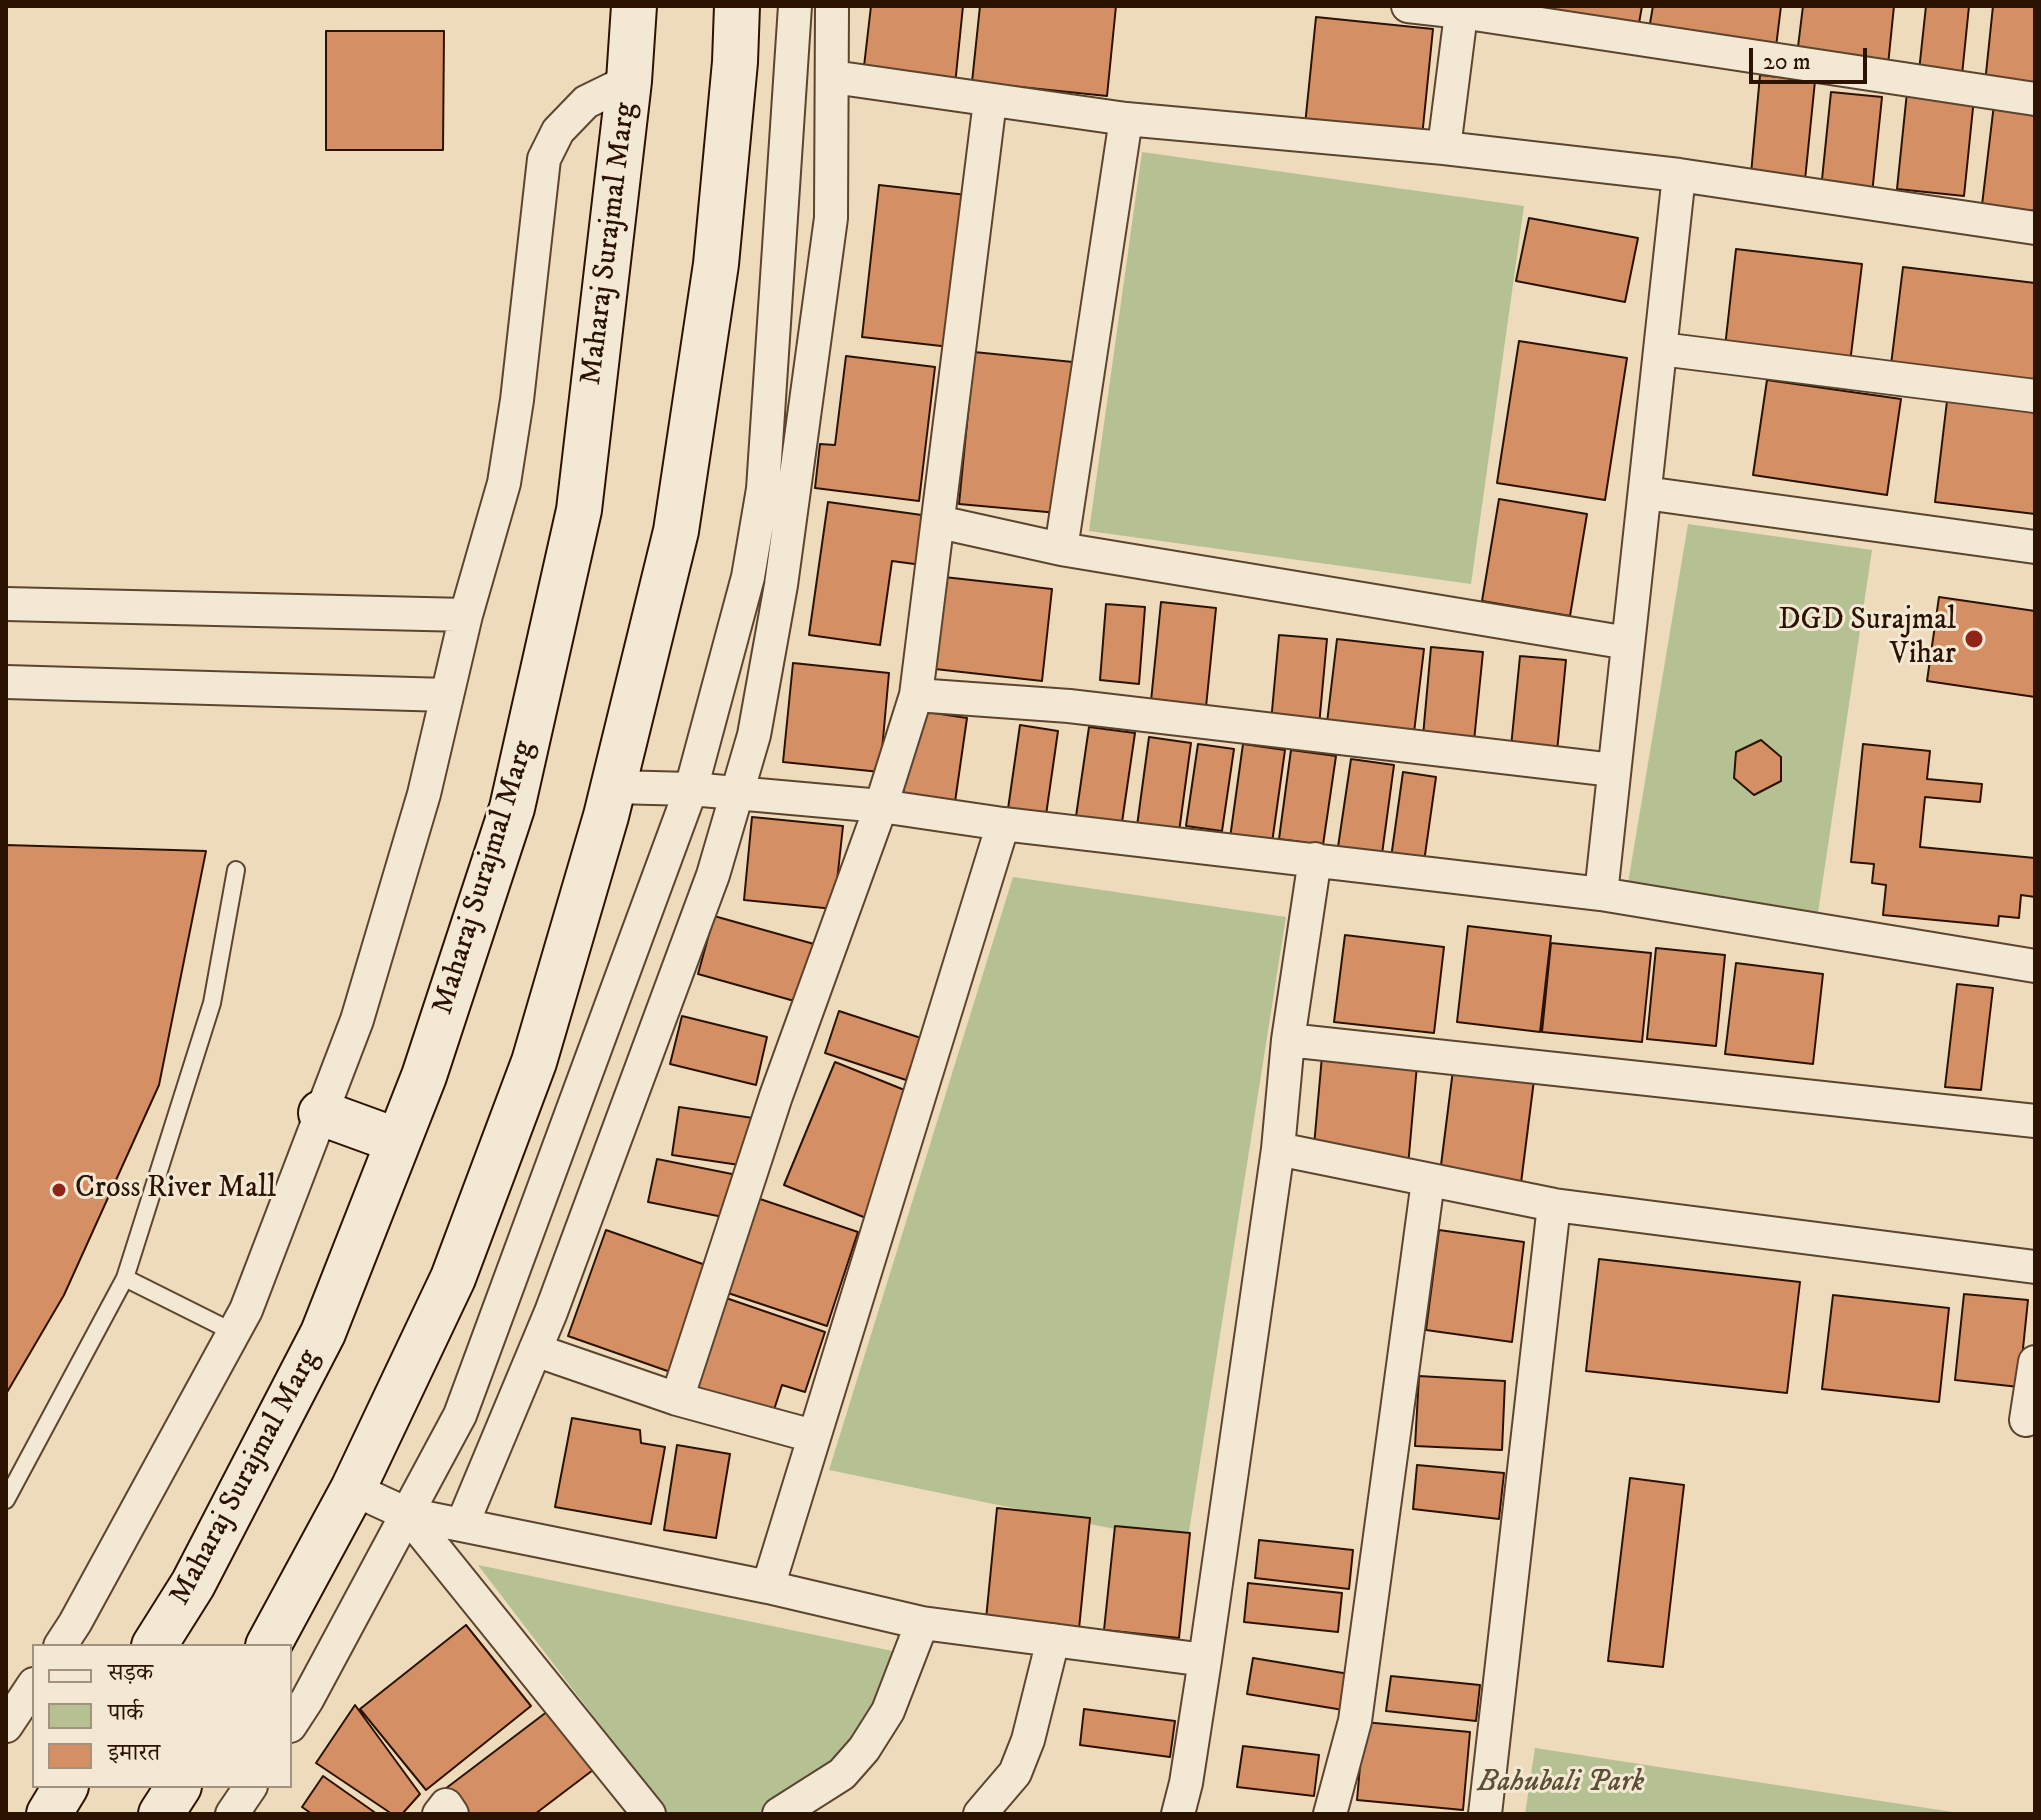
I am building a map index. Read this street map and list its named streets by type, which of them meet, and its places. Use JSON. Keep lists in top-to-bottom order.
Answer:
{
  "streets": {
    "main road": ["Maharaj Surajmal Marg"]
  },
  "parks": ["Bahubali Park"],
  "places": ["DGD Surajmal Vihar", "Cross River Mall"],
  "legend": ["सड़क", "पार्क", "इमारत"],
  "scale_bar": "20 m"
}
